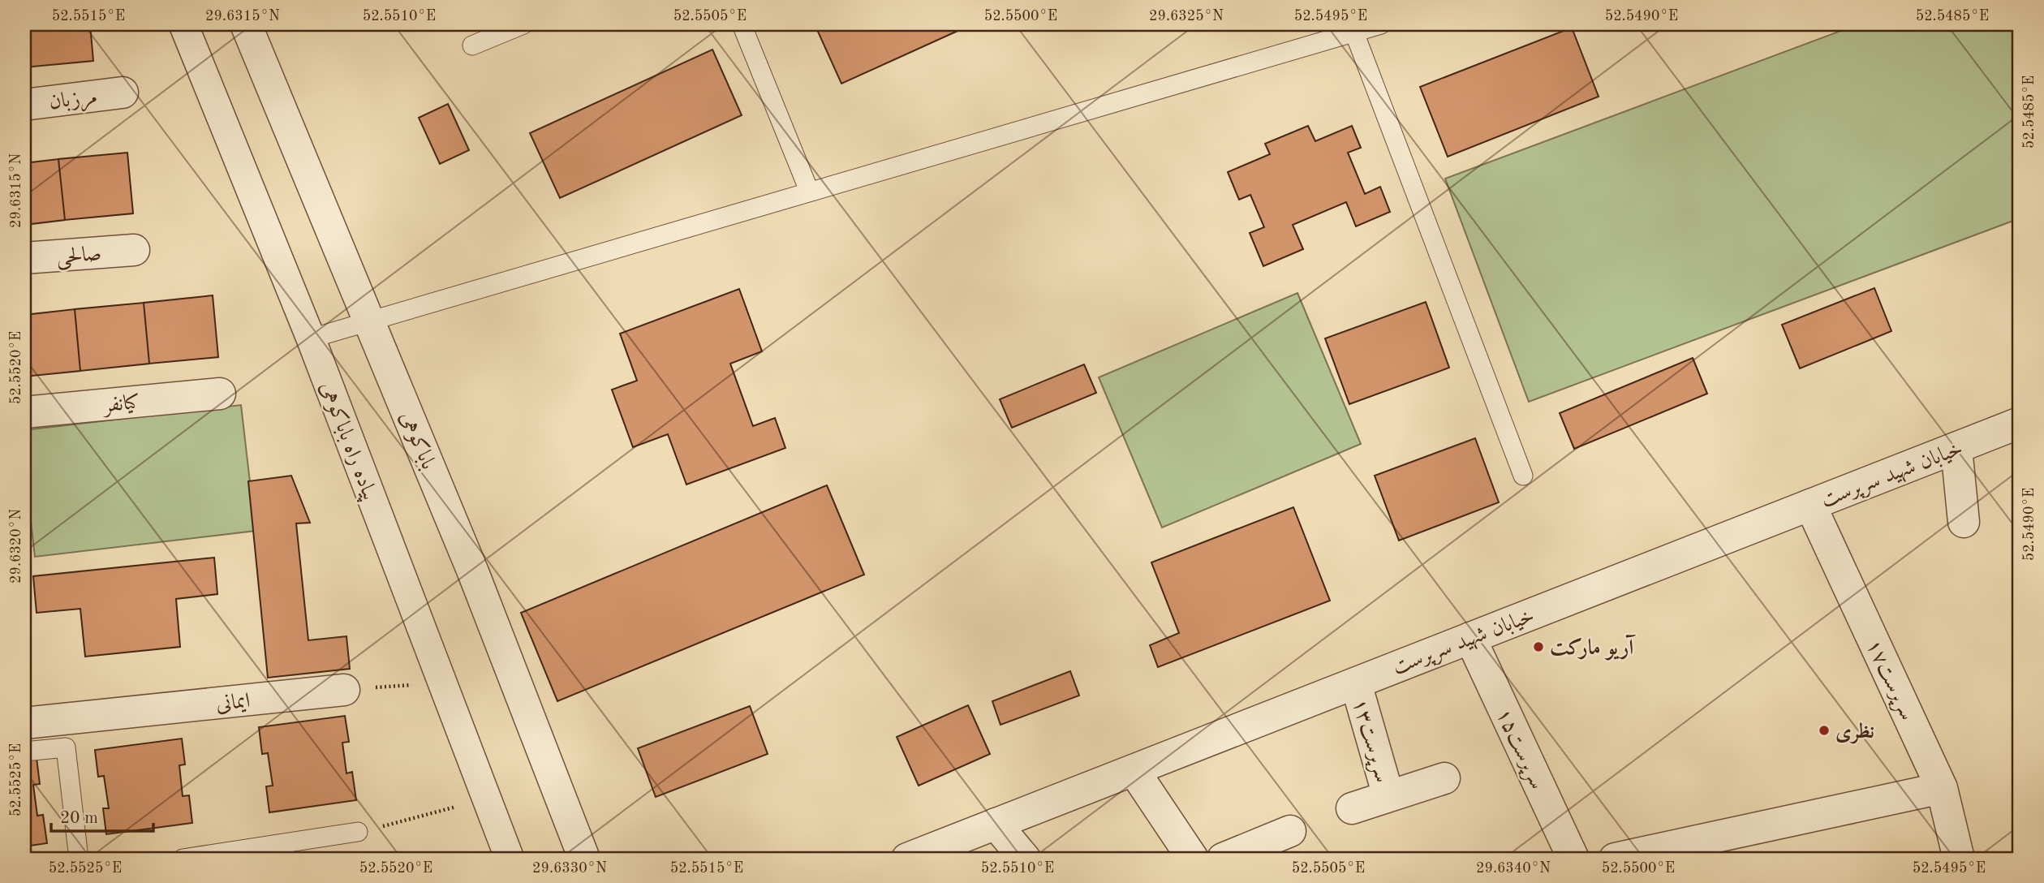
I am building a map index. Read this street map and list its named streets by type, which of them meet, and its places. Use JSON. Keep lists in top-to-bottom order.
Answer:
{
  "streets": {
    "street": [
      "مرزبان",
      "صالحی",
      "کیانفر",
      "باباکوهی",
      "پیاده راه باباکوهی",
      "خیابان شهید سرپرست",
      "سرپرست۱۷",
      "ایمانی",
      "سرپرست۱۳",
      "سرپرست۱۵"
    ]
  },
  "crossings": [
    ["خیابان شهید سرپرست", "سرپرست۱۷"],
    ["خیابان شهید سرپرست", "سرپرست۱۳"],
    ["خیابان شهید سرپرست", "سرپرست۱۵"]
  ],
  "places": ["آریو مارکت", "نظری"],
  "scale_bar": "20 m",
  "coordinates": [
    "52.5515°E",
    "29.6315°N",
    "52.5510°E",
    "52.5505°E",
    "52.5500°E",
    "29.6325°N",
    "52.5495°E",
    "52.5490°E",
    "52.5485°E",
    "52.5520°E",
    "29.6320°N",
    "52.5525°E",
    "29.6330°N",
    "29.6340°N"
  ]
}
